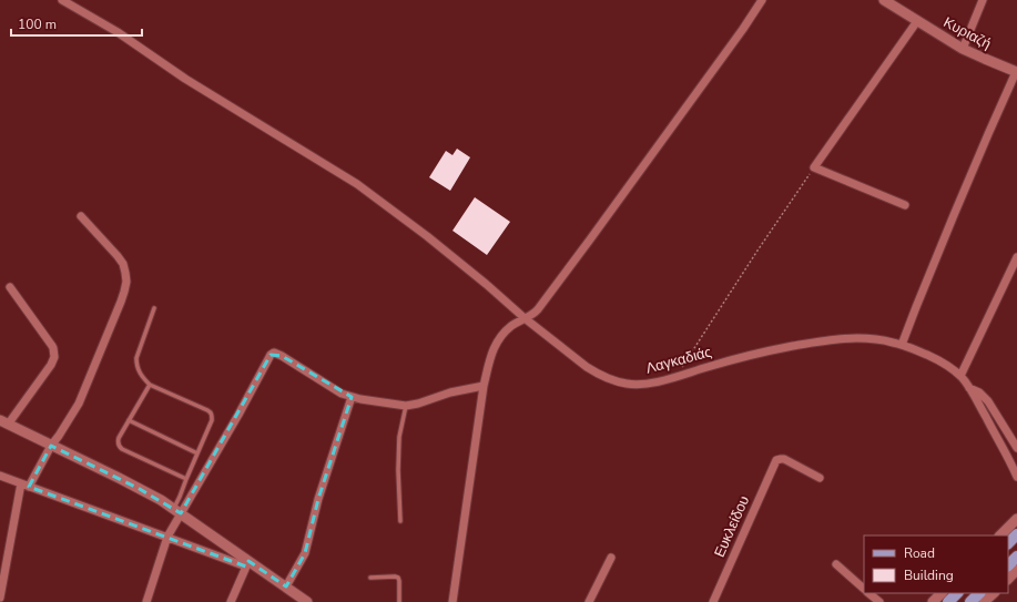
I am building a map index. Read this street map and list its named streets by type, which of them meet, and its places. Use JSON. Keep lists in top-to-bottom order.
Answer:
{
  "streets": {
    "street": ["Κυριαζή", "Λαγκαδιάς", "Ευκλείδου"]
  },
  "legend": ["Road", "Building"],
  "scale_bar": "100 m"
}
